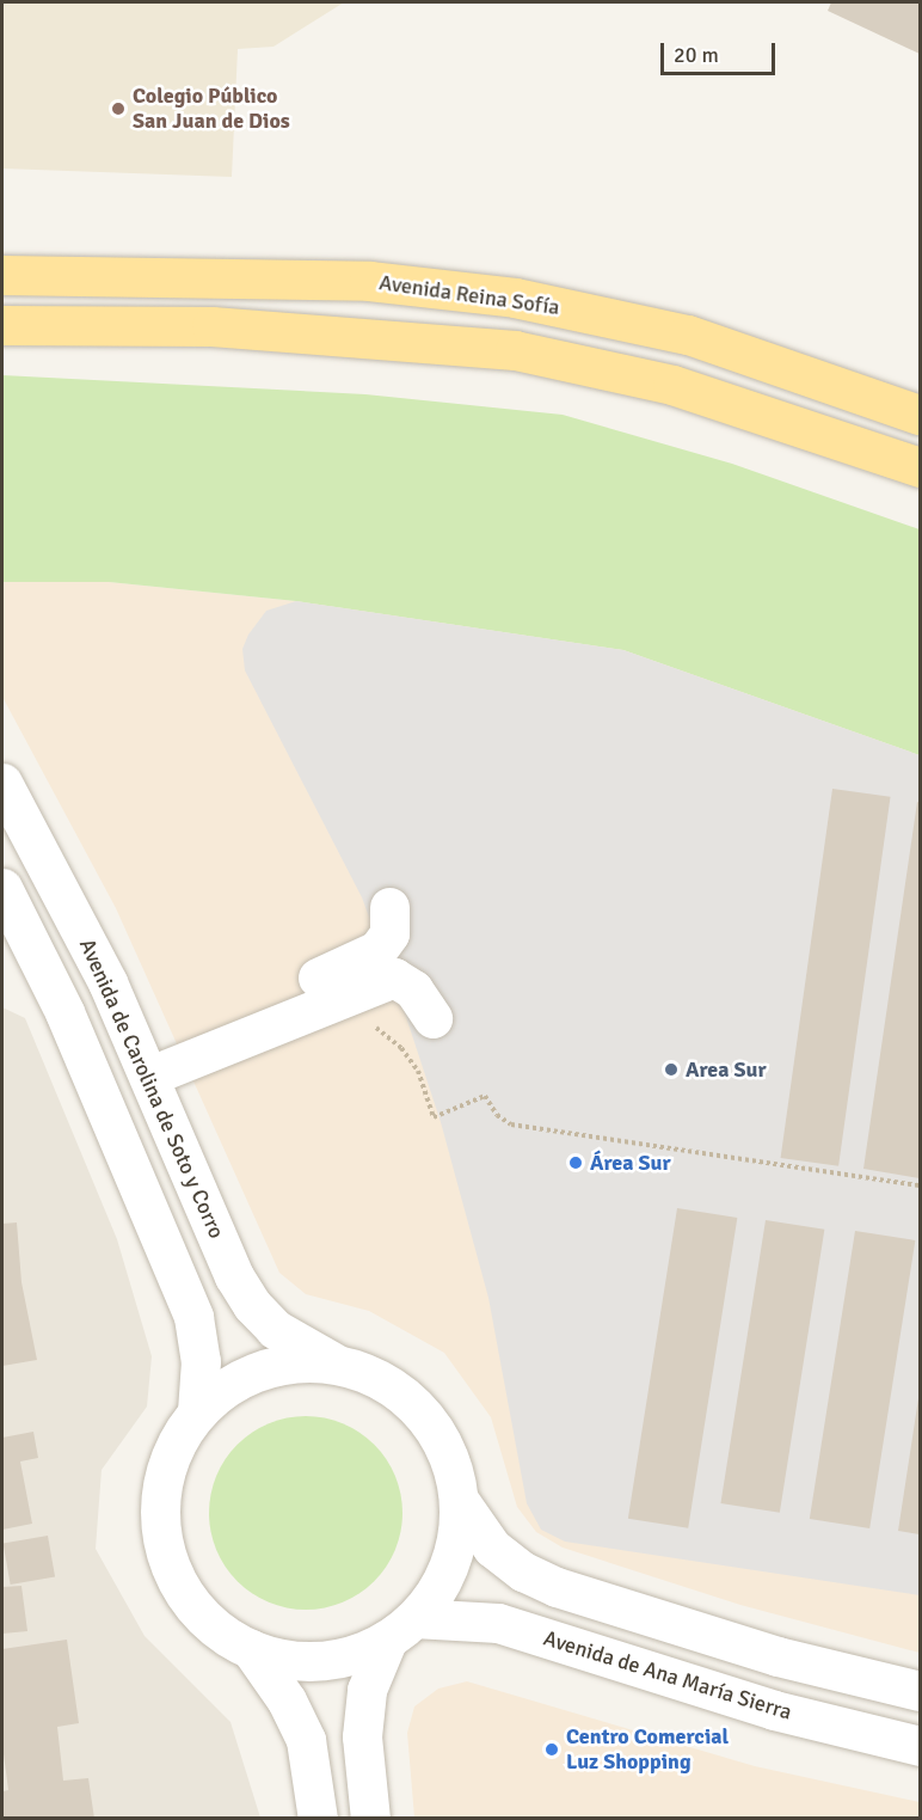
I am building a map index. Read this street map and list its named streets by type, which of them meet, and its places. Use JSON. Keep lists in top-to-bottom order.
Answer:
{
  "streets": {
    "main road": ["Avenida Reina Sofía"],
    "street": ["Avenida de Carolina de Soto y Corro", "Avenida de Ana María Sierra"]
  },
  "places": [
    "Colegio Público San Juan de Dios",
    "Area Sur",
    "Área Sur",
    "Centro Comercial Luz Shopping"
  ],
  "scale_bar": "20 m"
}
